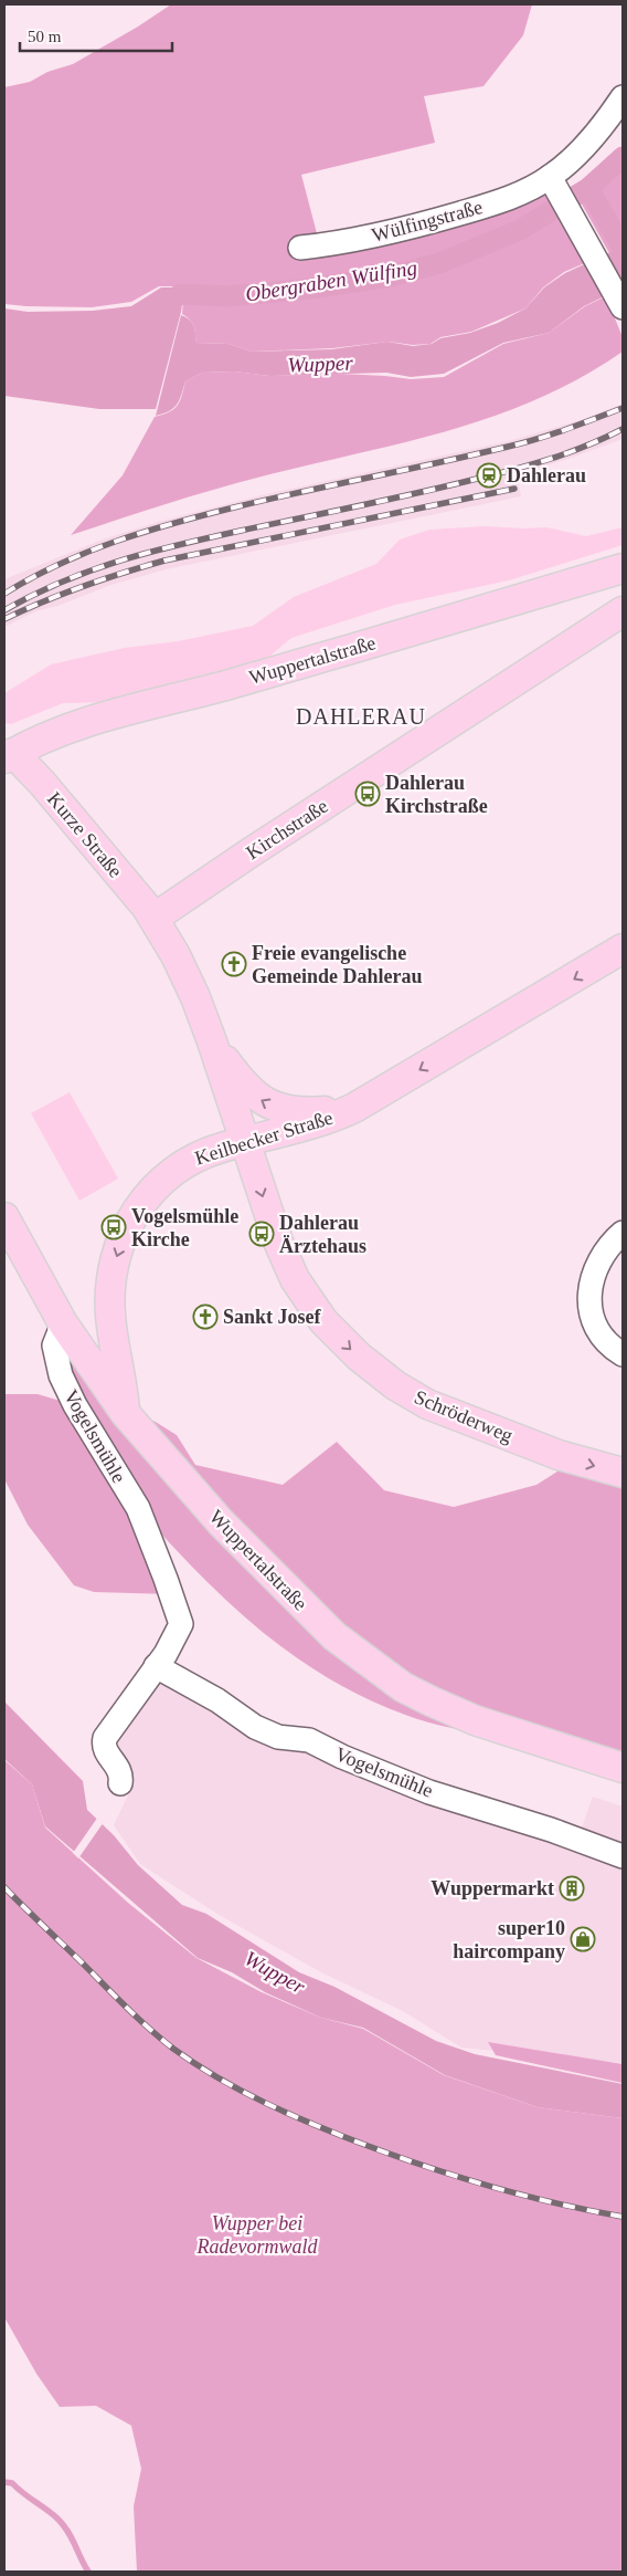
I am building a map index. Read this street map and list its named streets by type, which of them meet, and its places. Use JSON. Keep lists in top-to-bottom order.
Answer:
{
  "streets": {
    "main road": [
      "Wuppertalstraße",
      "Kirchstraße",
      "Kurze Straße",
      "Keilbecker Straße",
      "Schröderweg"
    ],
    "street": ["Wülfingstraße", "Vogelsmühle"]
  },
  "crossings": [
    ["Wuppertalstraße", "Kurze Straße"],
    ["Wuppertalstraße", "Keilbecker Straße"],
    ["Wuppertalstraße", "Vogelsmühle"],
    ["Kirchstraße", "Kurze Straße"],
    ["Keilbecker Straße", "Schröderweg"]
  ],
  "one_way": ["Schröderweg"],
  "districts": ["DAHLERAU"],
  "water": ["Obergraben Wülfing", "Wupper"],
  "parks": ["Wupper bei Radevormwald"],
  "places": {
    "station": ["Dahlerau"],
    "bus stop": ["Dahlerau Kirchstraße", "Vogelsmühle Kirche", "Dahlerau Ärztehaus"],
    "church": ["Freie evangelische Gemeinde Dahlerau", "Sankt Josef"],
    "building": ["Wuppermarkt"],
    "shop": ["super10 haircompany"]
  },
  "scale_bar": "50 m"
}
